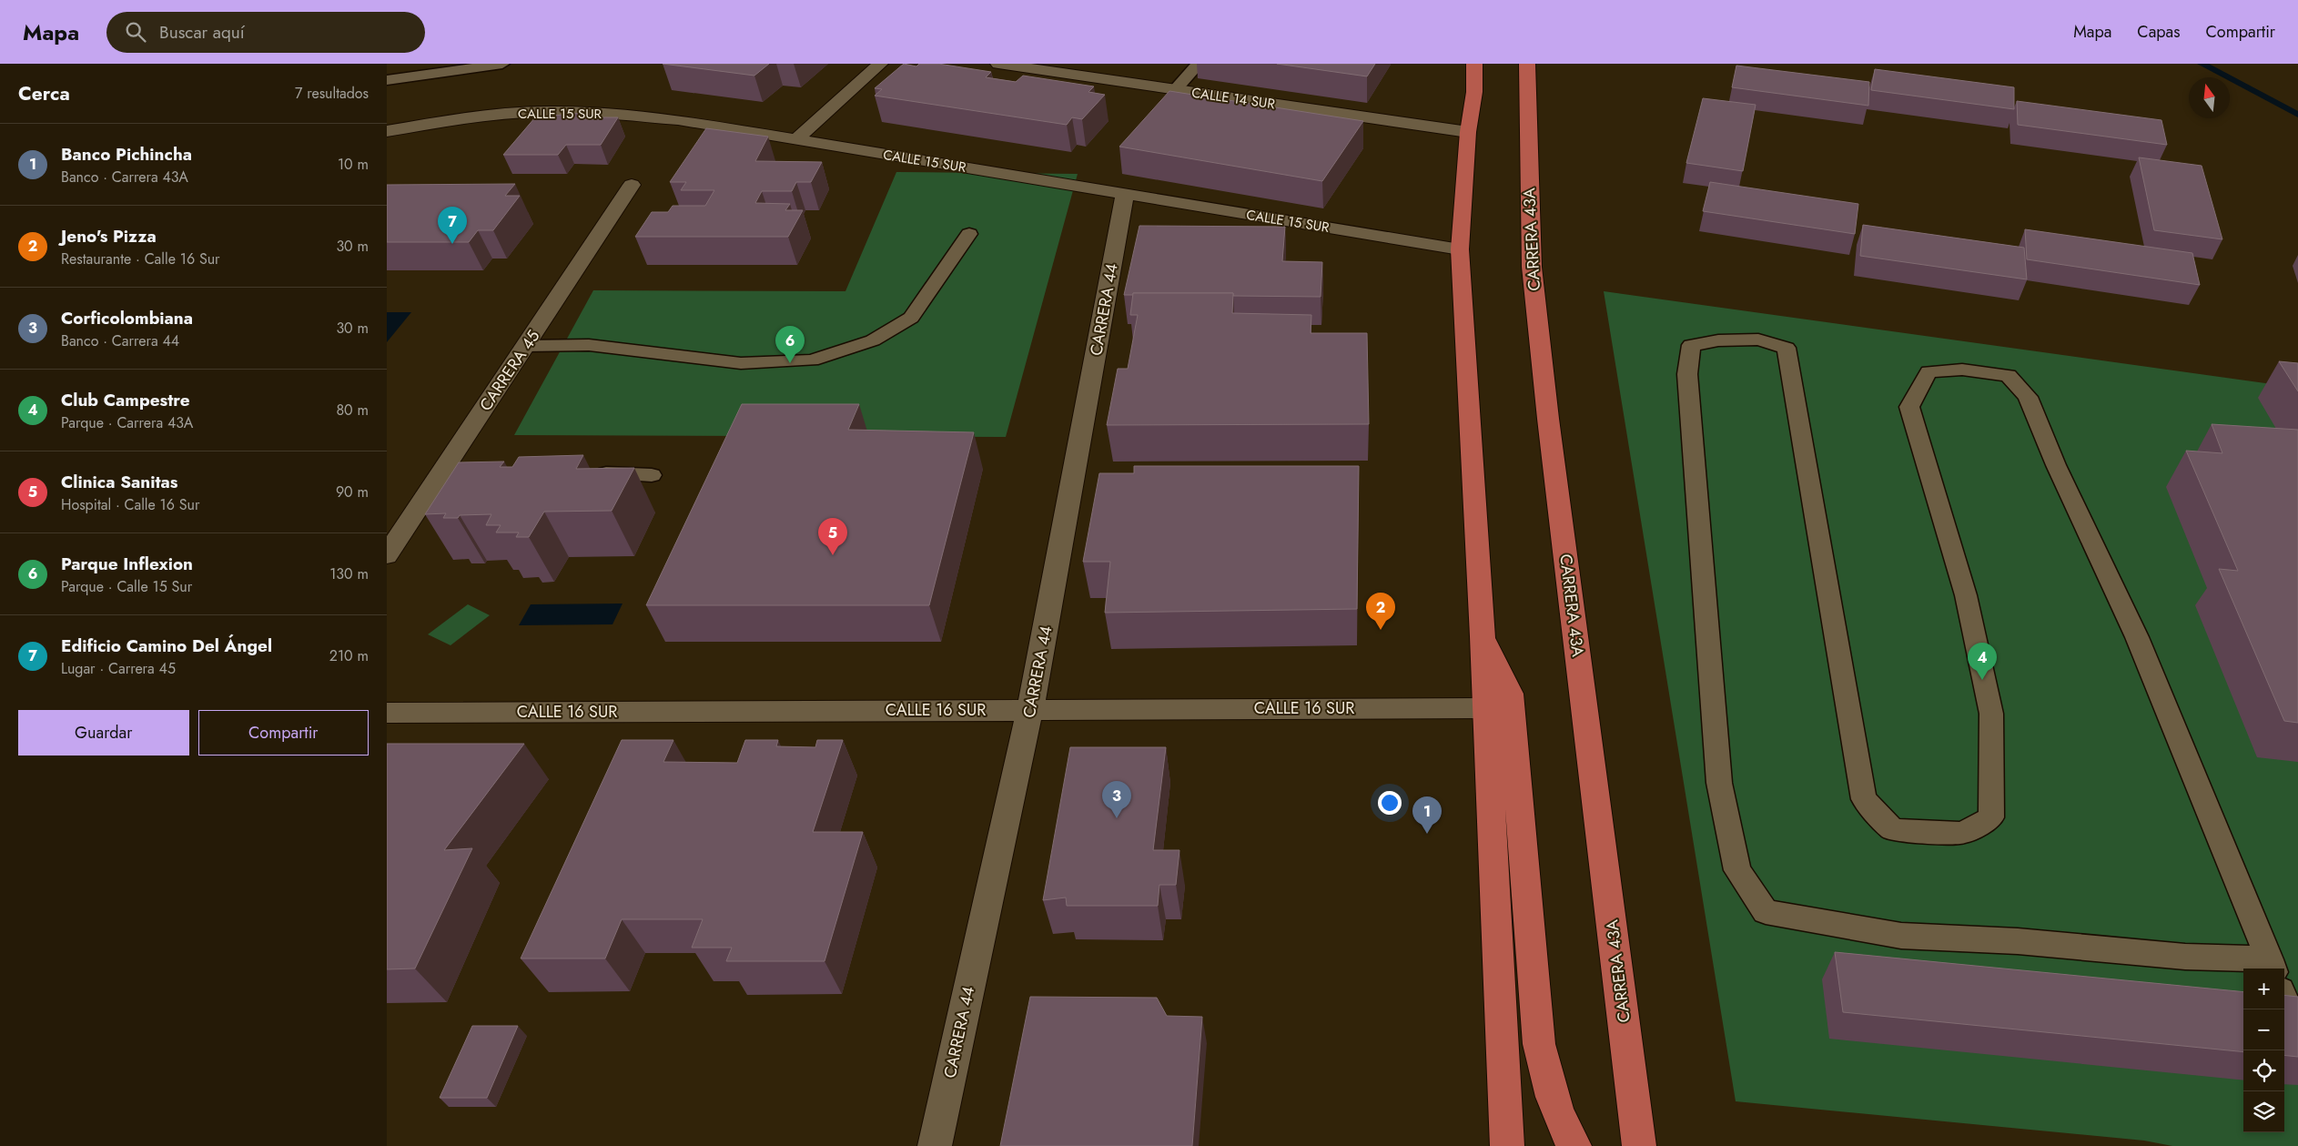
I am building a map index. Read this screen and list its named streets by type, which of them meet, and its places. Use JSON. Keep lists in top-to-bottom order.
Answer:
{
  "streets": {
    "main road": ["CARRERA 43A"],
    "street": [
      "CALLE 14 SUR",
      "CALLE 15 SUR",
      "CARRERA 44",
      "CARRERA 45",
      "CALLE 16 SUR"
    ]
  },
  "crossings": [
    ["CALLE 15 SUR", "CARRERA 44"],
    ["CARRERA 44", "CALLE 16 SUR"]
  ],
  "north": "top",
  "page": {
    "header": "Mapa",
    "search": "Buscar aquí",
    "nav": ["Mapa", "Capas", "Compartir"],
    "heading": ["Cerca", "7 resultados"],
    "list": [
      {
        "mark": "1",
        "name": "Banco Pichincha",
        "note": "Banco · Carrera 43A",
        "value": "10 m"
      },
      {
        "mark": "2",
        "name": "Jeno's Pizza",
        "note": "Restaurante · Calle 16 Sur",
        "value": "30 m"
      },
      {
        "mark": "3",
        "name": "Corficolombiana",
        "note": "Banco · Carrera 44",
        "value": "30 m"
      },
      {
        "mark": "4",
        "name": "Club Campestre",
        "note": "Parque · Carrera 43A",
        "value": "80 m"
      },
      {
        "mark": "5",
        "name": "Clinica Sanitas",
        "note": "Hospital · Calle 16 Sur",
        "value": "90 m"
      },
      {
        "mark": "6",
        "name": "Parque Inflexion",
        "note": "Parque · Calle 15 Sur",
        "value": "130 m"
      },
      {
        "mark": "7",
        "name": "Edificio Camino Del Ángel",
        "note": "Lugar · Carrera 45",
        "value": "210 m"
      }
    ],
    "pins": [
      "7",
      "6",
      "5",
      "2",
      "4",
      "3",
      "1"
    ],
    "buttons": ["Guardar", "Compartir"],
    "map_buttons": ["+", "−"]
  }
}
